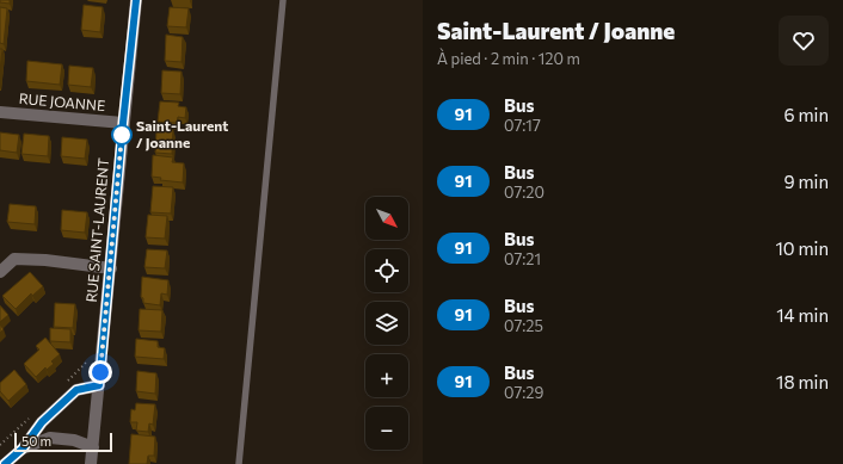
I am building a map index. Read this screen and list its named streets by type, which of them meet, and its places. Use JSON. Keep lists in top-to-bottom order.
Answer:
{
  "streets": {
    "street": ["RUE JOANNE", "RUE SAINT-LAURENT"]
  },
  "crossings": [
    ["RUE JOANNE", "RUE SAINT-LAURENT"]
  ],
  "places": ["Saint-Laurent / Joanne"],
  "lines": ["bus line 91"],
  "scale_bar": "50 m",
  "north": "bottom right",
  "page": {
    "heading": ["Saint-Laurent / Joanne", "À pied · 2 min · 120 m"],
    "list": [
      {
        "mark": "91",
        "name": "Bus",
        "note": "07:17",
        "value": "6 min"
      },
      {
        "mark": "91",
        "name": "Bus",
        "note": "07:20",
        "value": "9 min"
      },
      {
        "mark": "91",
        "name": "Bus",
        "note": "07:21",
        "value": "10 min"
      },
      {
        "mark": "91",
        "name": "Bus",
        "note": "07:25",
        "value": "14 min"
      },
      {
        "mark": "91",
        "name": "Bus",
        "note": "07:29",
        "value": "18 min"
      }
    ],
    "map_buttons": ["+", "−"],
    "scale": "50 m"
  }
}
